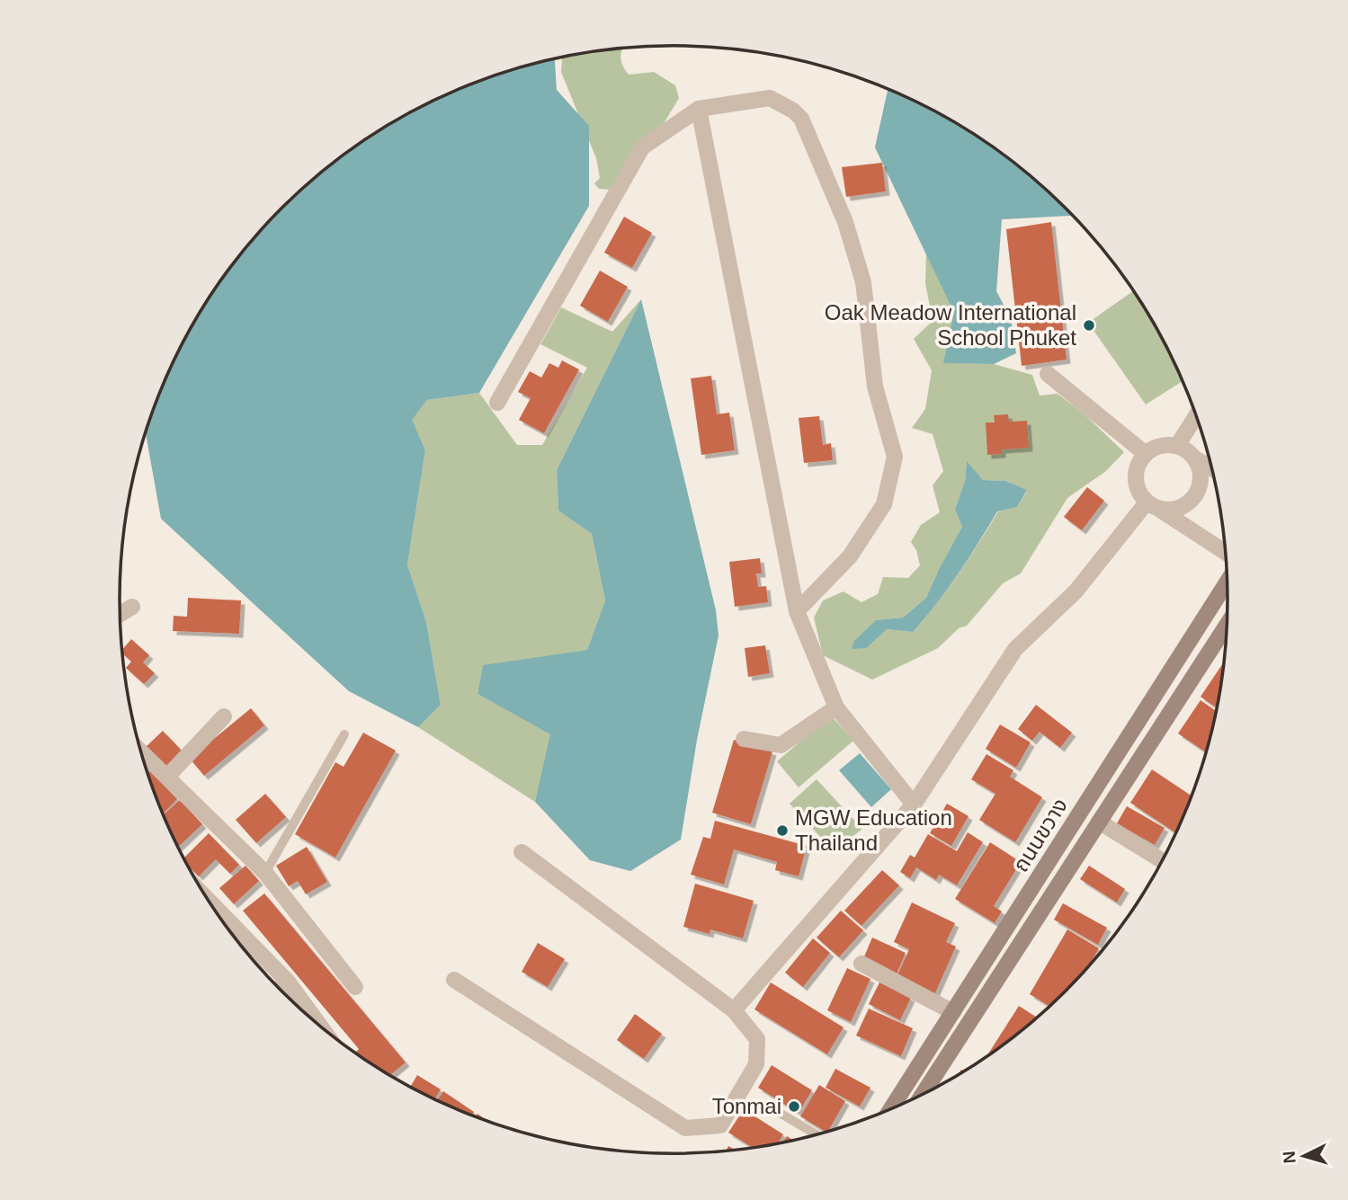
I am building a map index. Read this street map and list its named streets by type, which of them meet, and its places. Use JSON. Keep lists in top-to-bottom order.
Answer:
{
  "streets": {
    "main road": ["ถนนขวาง"]
  },
  "places": ["Oak Meadow International School Phuket", "MGW Education Thailand", "Tonmai"],
  "north": "left"
}
